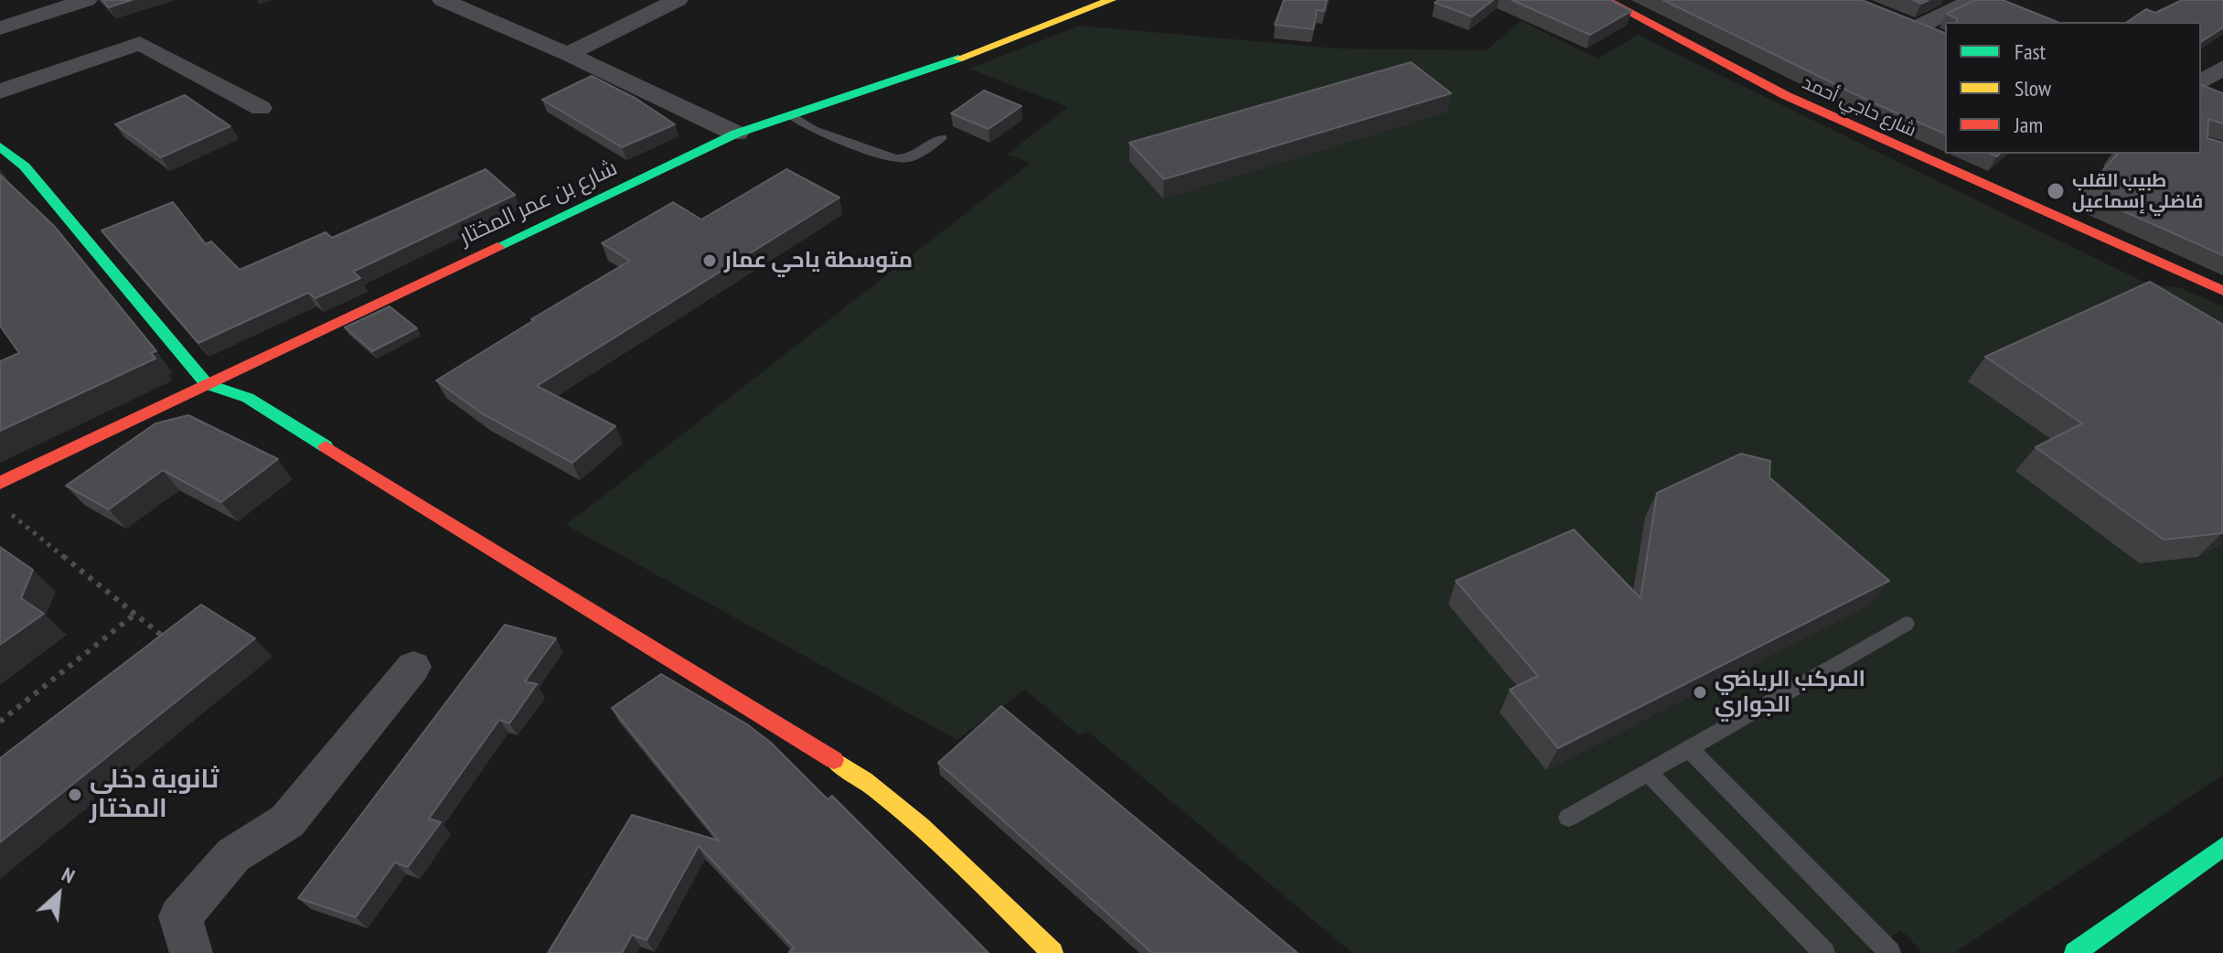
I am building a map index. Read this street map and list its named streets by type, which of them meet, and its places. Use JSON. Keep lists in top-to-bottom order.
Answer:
{
  "streets": {
    "street": ["شارع حاجي أحمد", "شارع بن عمر المختار"]
  },
  "places": [
    "طبيب القلب فاضلي إسماعيل",
    "متوسطة ياحي عمار",
    "المركب الرياضي الجواري",
    "ثانوية دخلي المختار"
  ],
  "legend": ["Fast", "Slow", "Jam"],
  "north": "top right"
}
